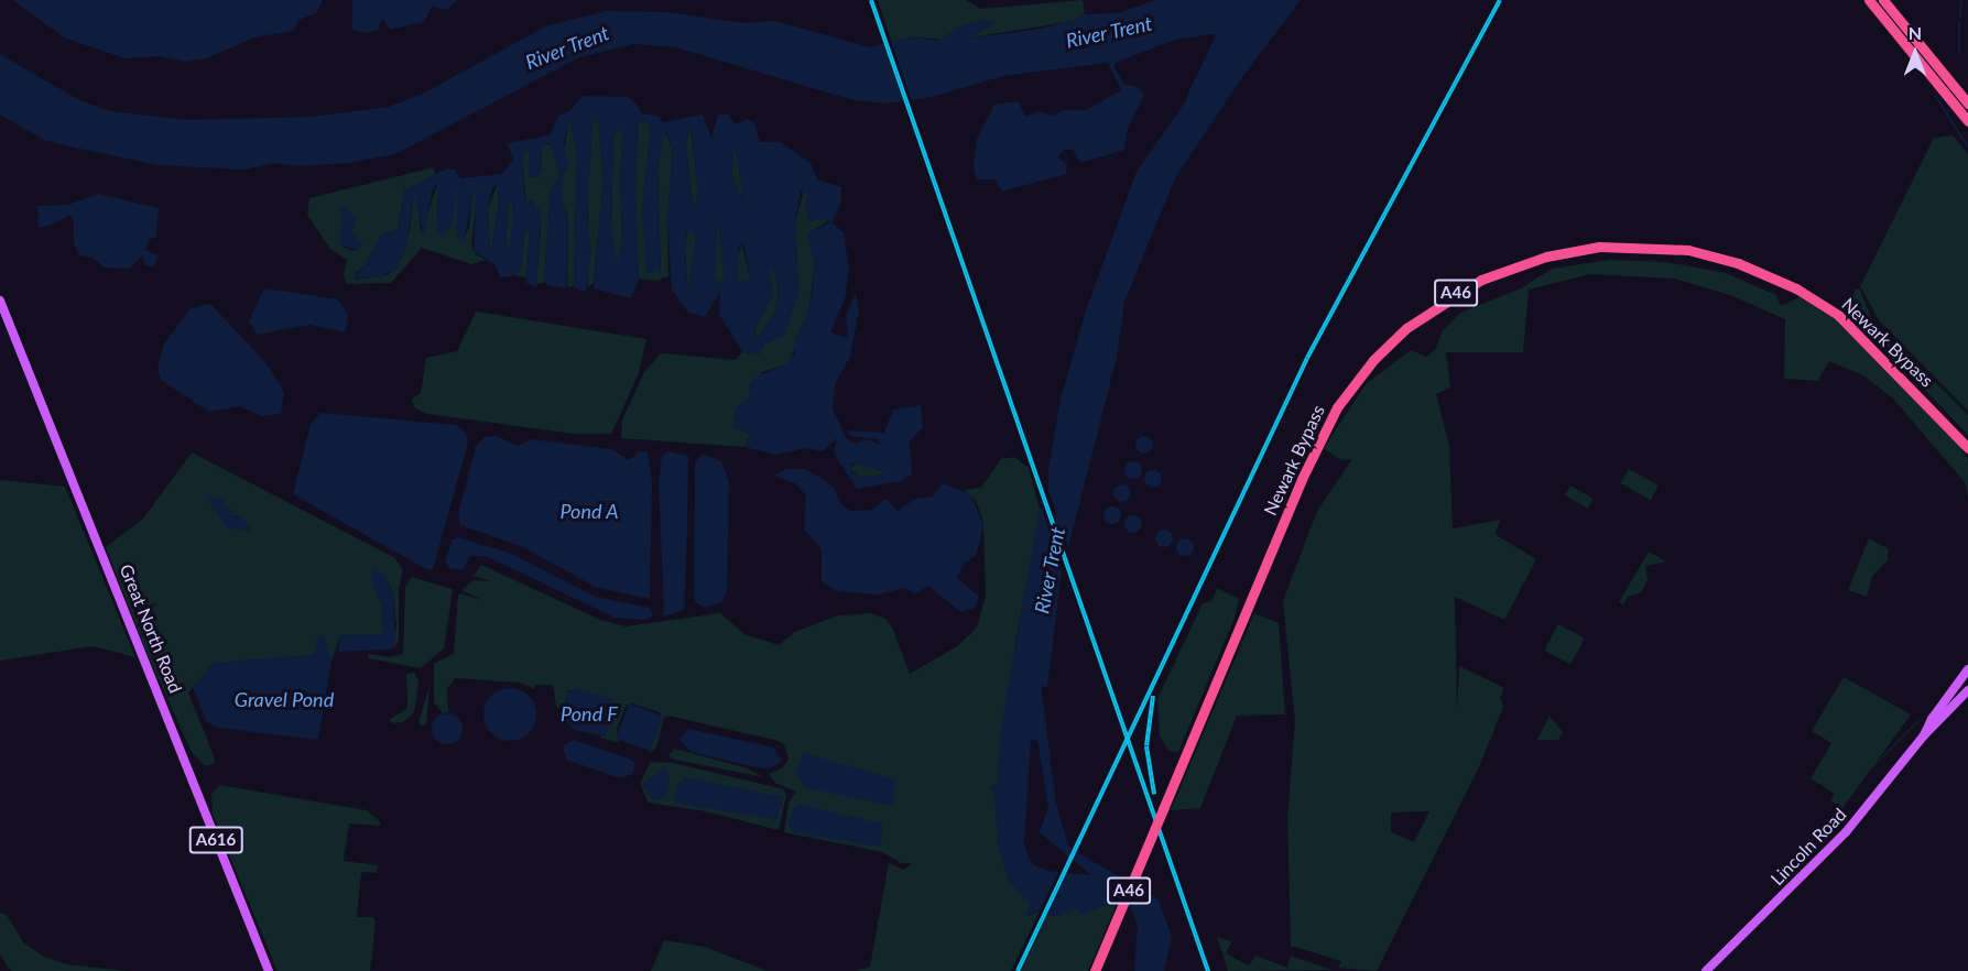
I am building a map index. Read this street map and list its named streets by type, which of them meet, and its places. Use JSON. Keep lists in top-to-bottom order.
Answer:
{
  "streets": {
    "highway": ["A46", "Newark Bypass"],
    "main road": ["Great North Road", "A616", "Lincoln Road"]
  },
  "water": [
    "River Trent",
    "Pond A",
    "Gravel Pond",
    "Pond F"
  ],
  "north": "top"
}
